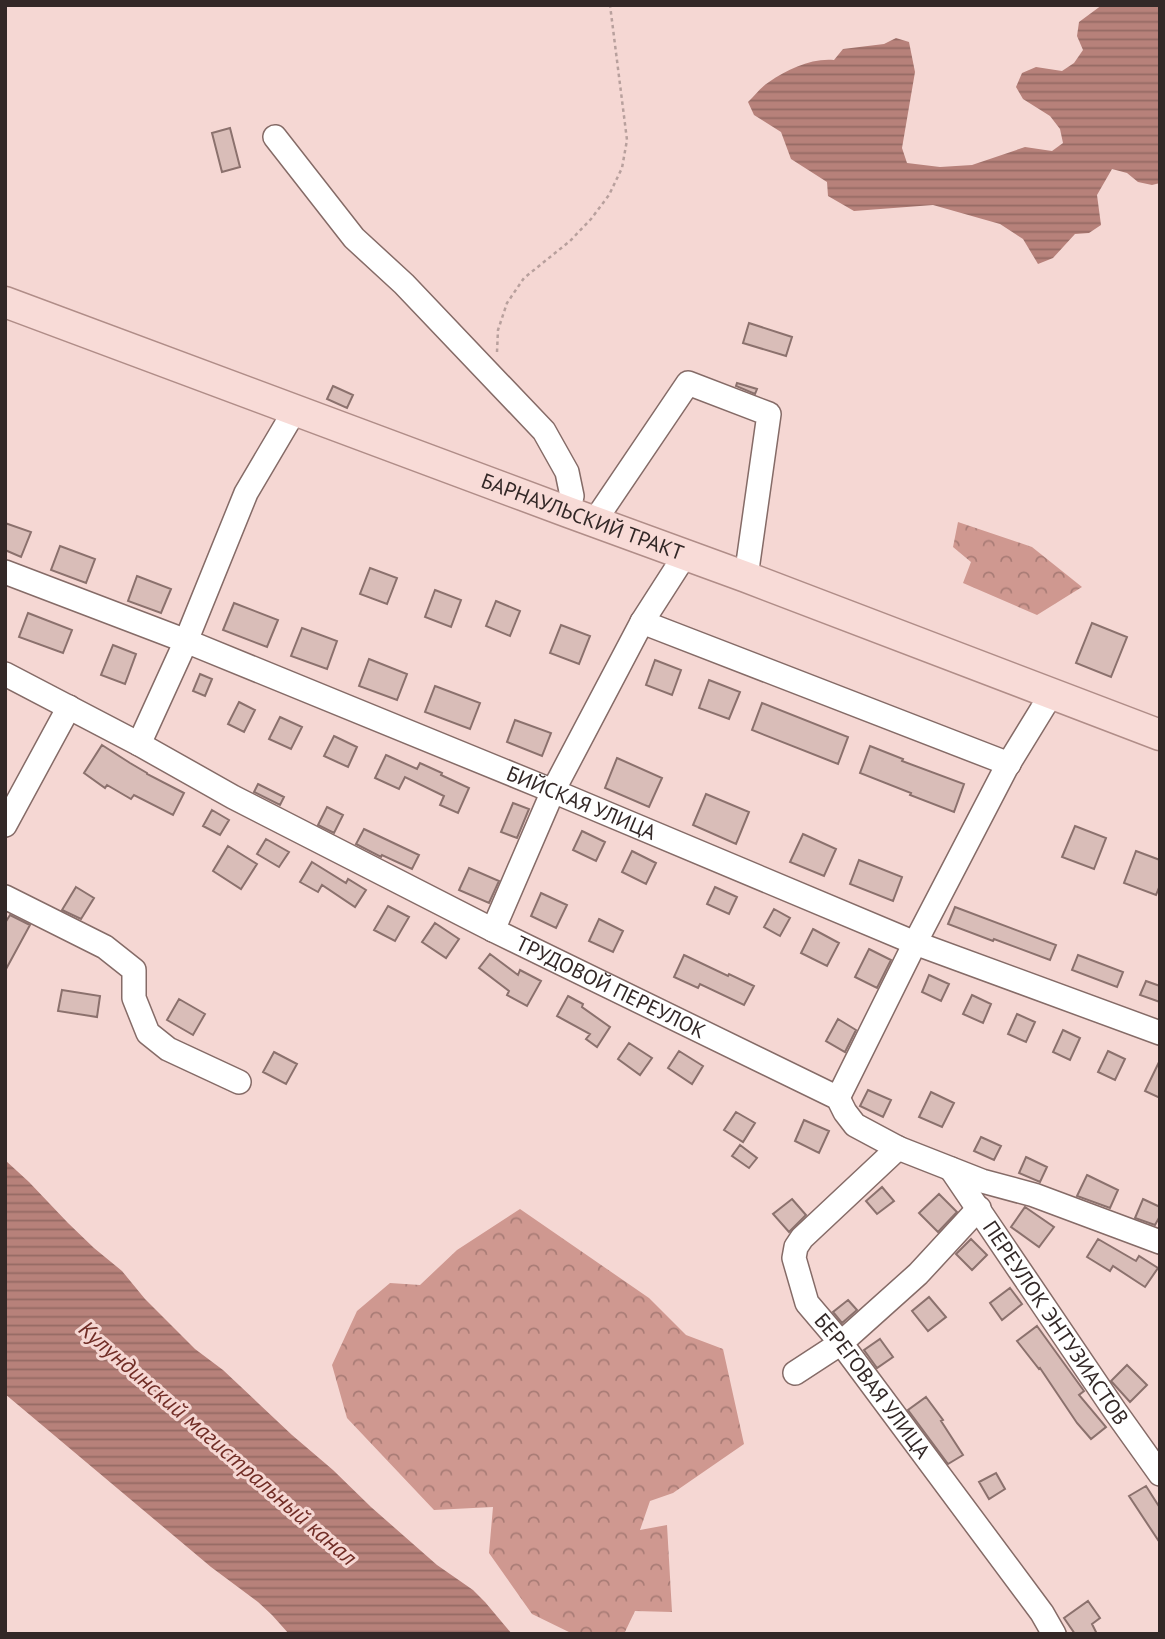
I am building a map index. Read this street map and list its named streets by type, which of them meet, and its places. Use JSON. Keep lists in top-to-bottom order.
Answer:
{
  "streets": {
    "main road": ["БАРНАУЛЬСКИЙ ТРАКТ"],
    "street": [
      "БИЙСКАЯ УЛИЦА",
      "ТРУДОВОЙ ПЕРЕУЛОК",
      "ПЕРЕУЛОК ЭНТУЗИАСТОВ",
      "БЕРЕГОВАЯ УЛИЦА"
    ]
  },
  "crossings": [
    ["ТРУДОВОЙ ПЕРЕУЛОК", "ПЕРЕУЛОК ЭНТУЗИАСТОВ"],
    ["ТРУДОВОЙ ПЕРЕУЛОК", "БЕРЕГОВАЯ УЛИЦА"]
  ],
  "water": ["Кулундинский магистральный канал"]
}
